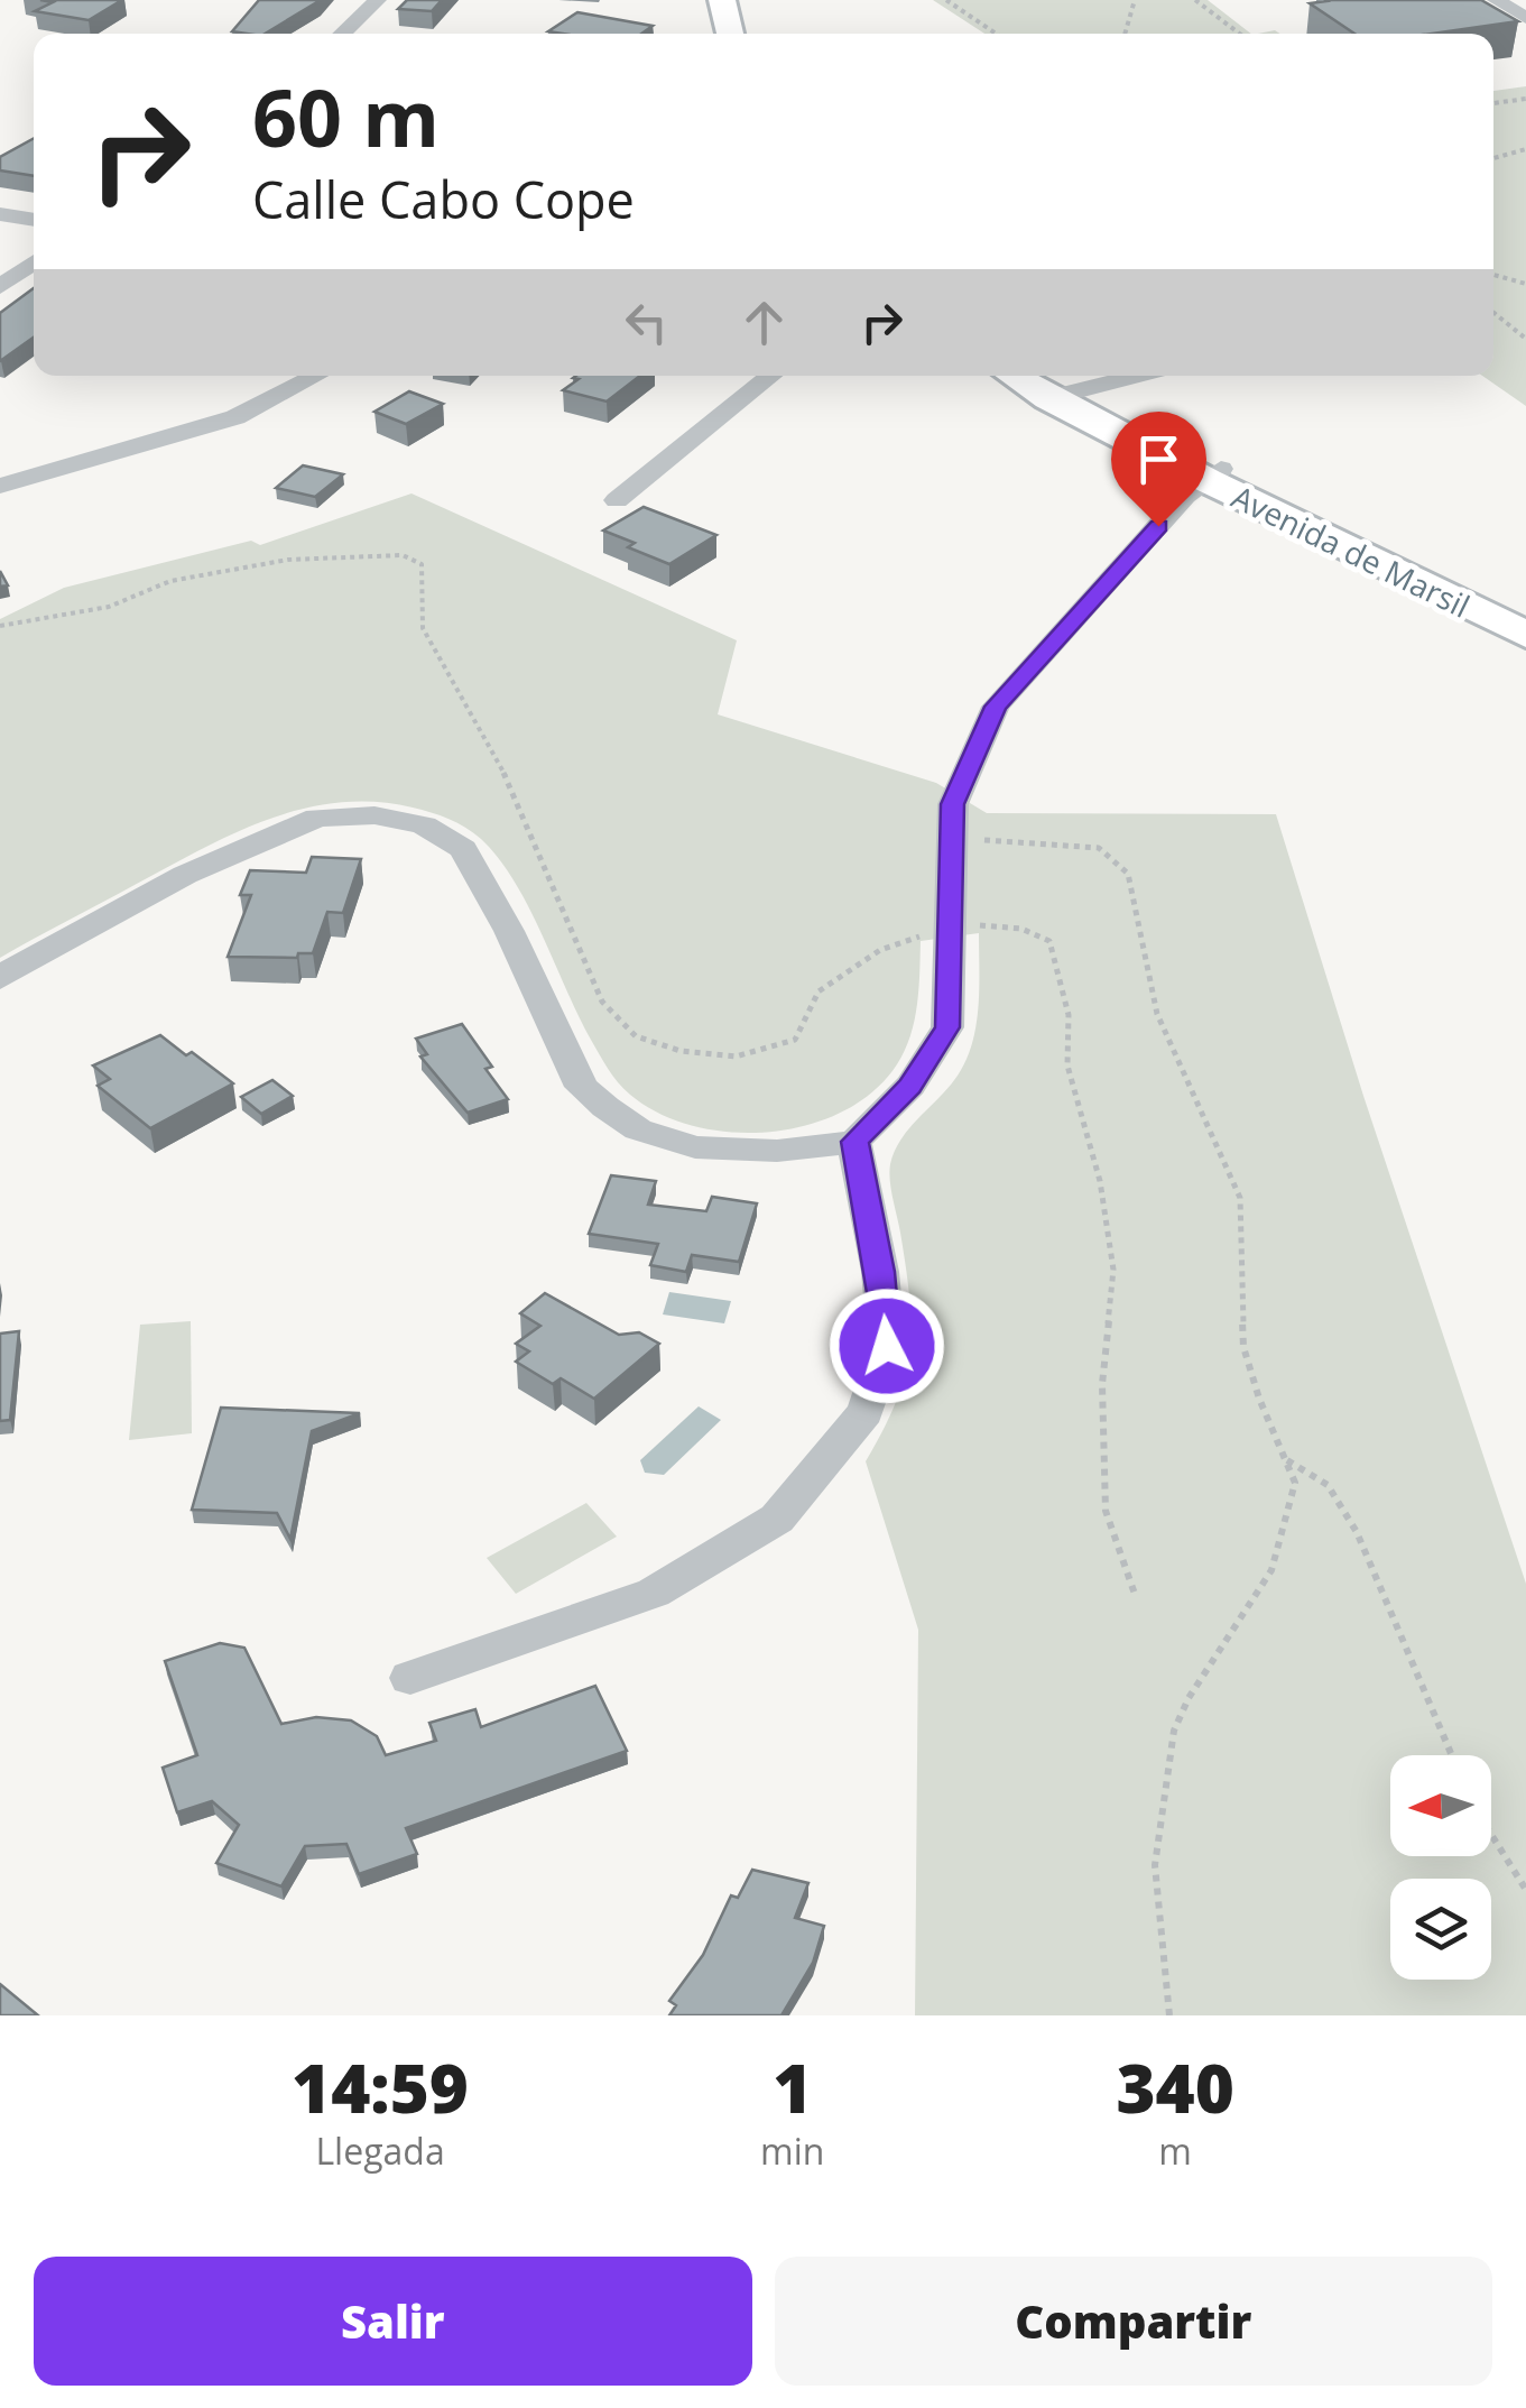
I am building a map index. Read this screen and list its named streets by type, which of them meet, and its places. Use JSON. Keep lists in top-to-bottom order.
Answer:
{
  "streets": {
    "street": ["Avenida de Marsil"]
  },
  "north": "left",
  "page": {
    "turn": ["60 m", "Calle Cabo Cope"],
    "eta": [
      "14:59",
      "Llegada",
      "1",
      "min",
      "340",
      "m"
    ],
    "buttons": ["Salir", "Compartir"]
  }
}
